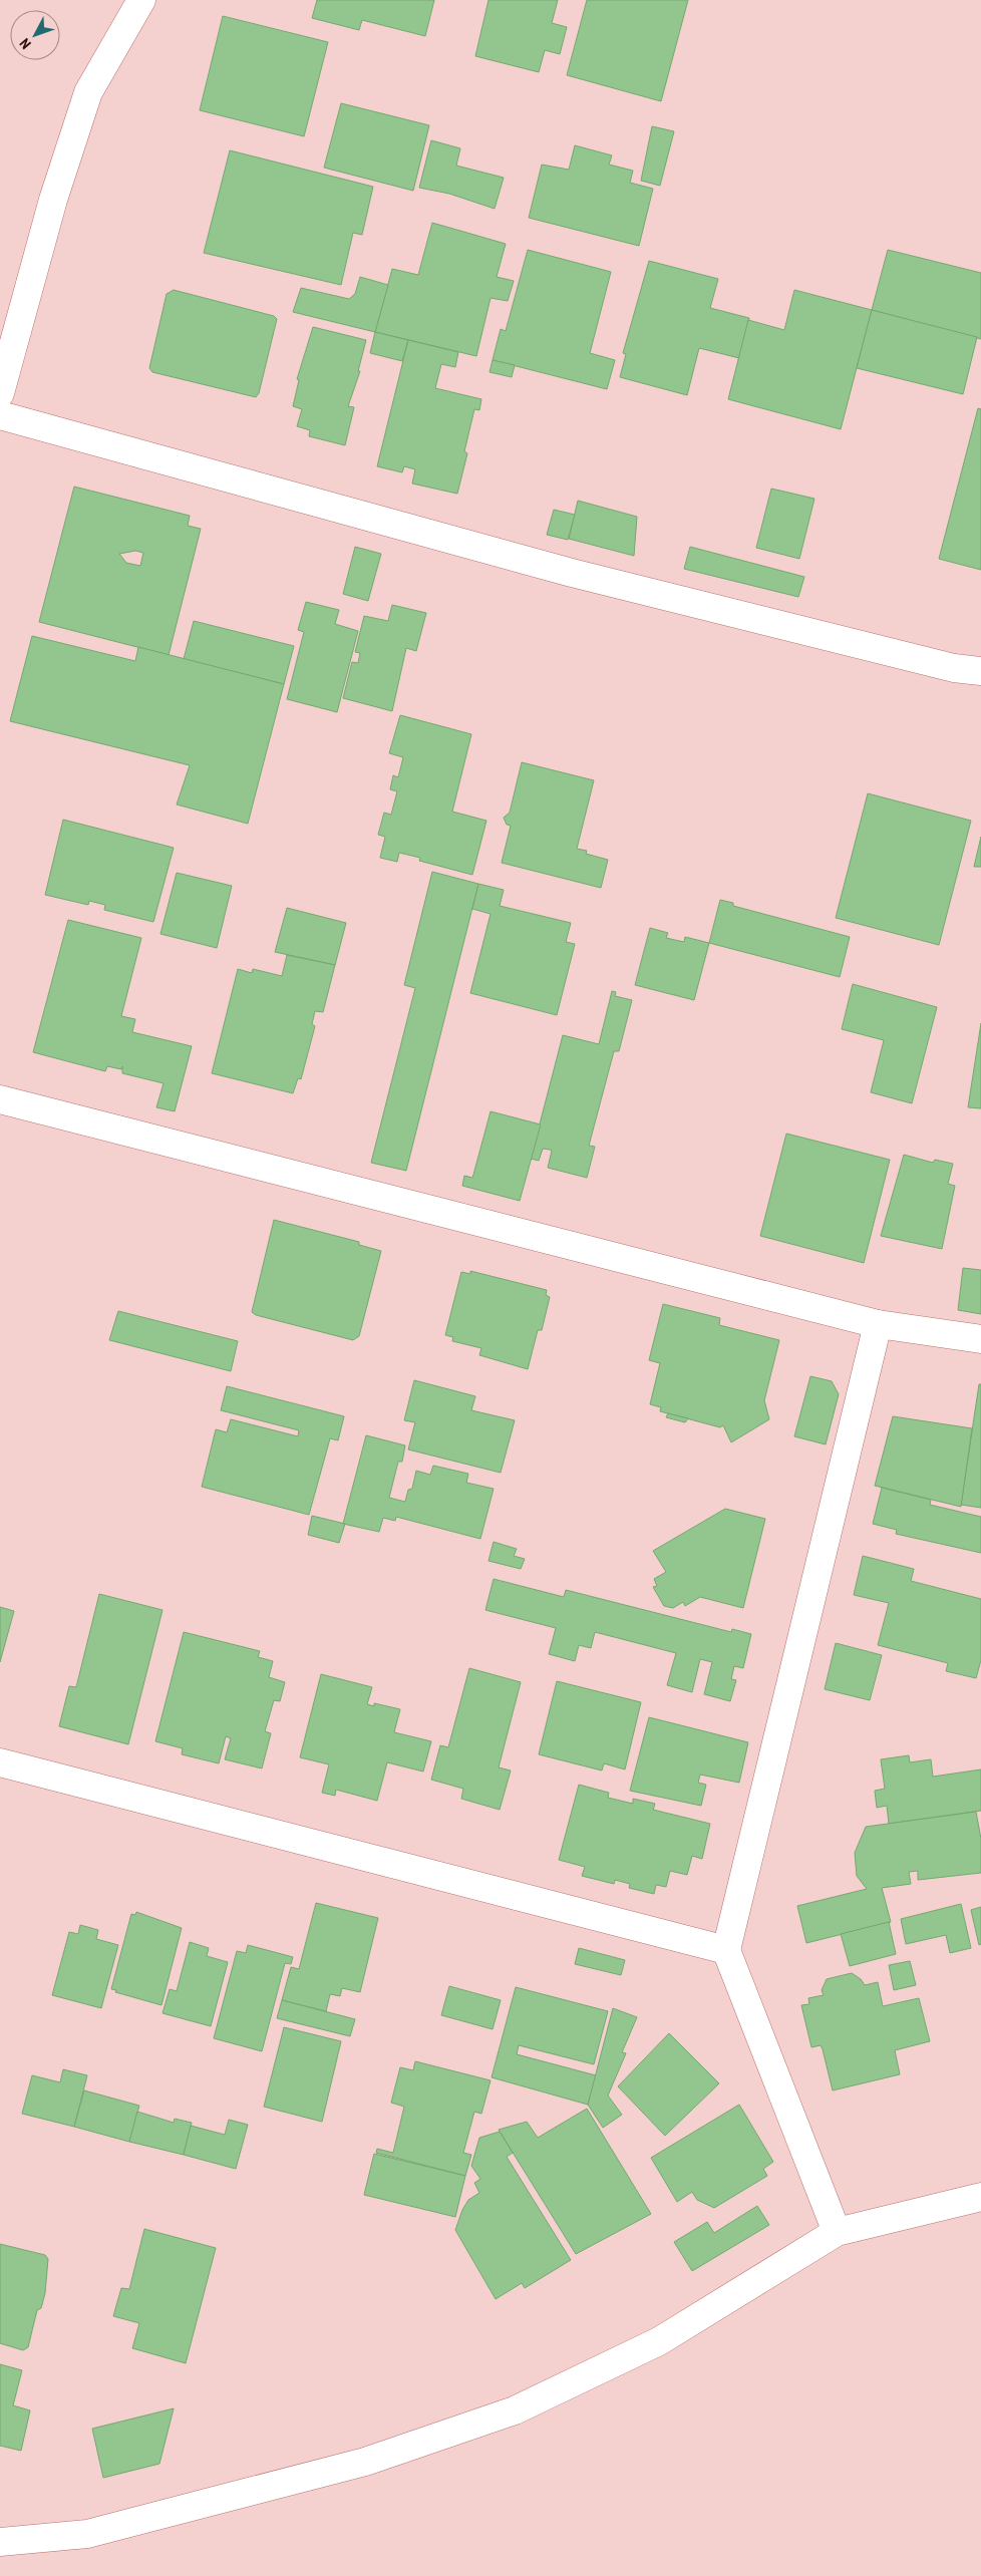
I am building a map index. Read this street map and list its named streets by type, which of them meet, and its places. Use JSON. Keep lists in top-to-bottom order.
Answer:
{
  "north": "bottom left"
}
